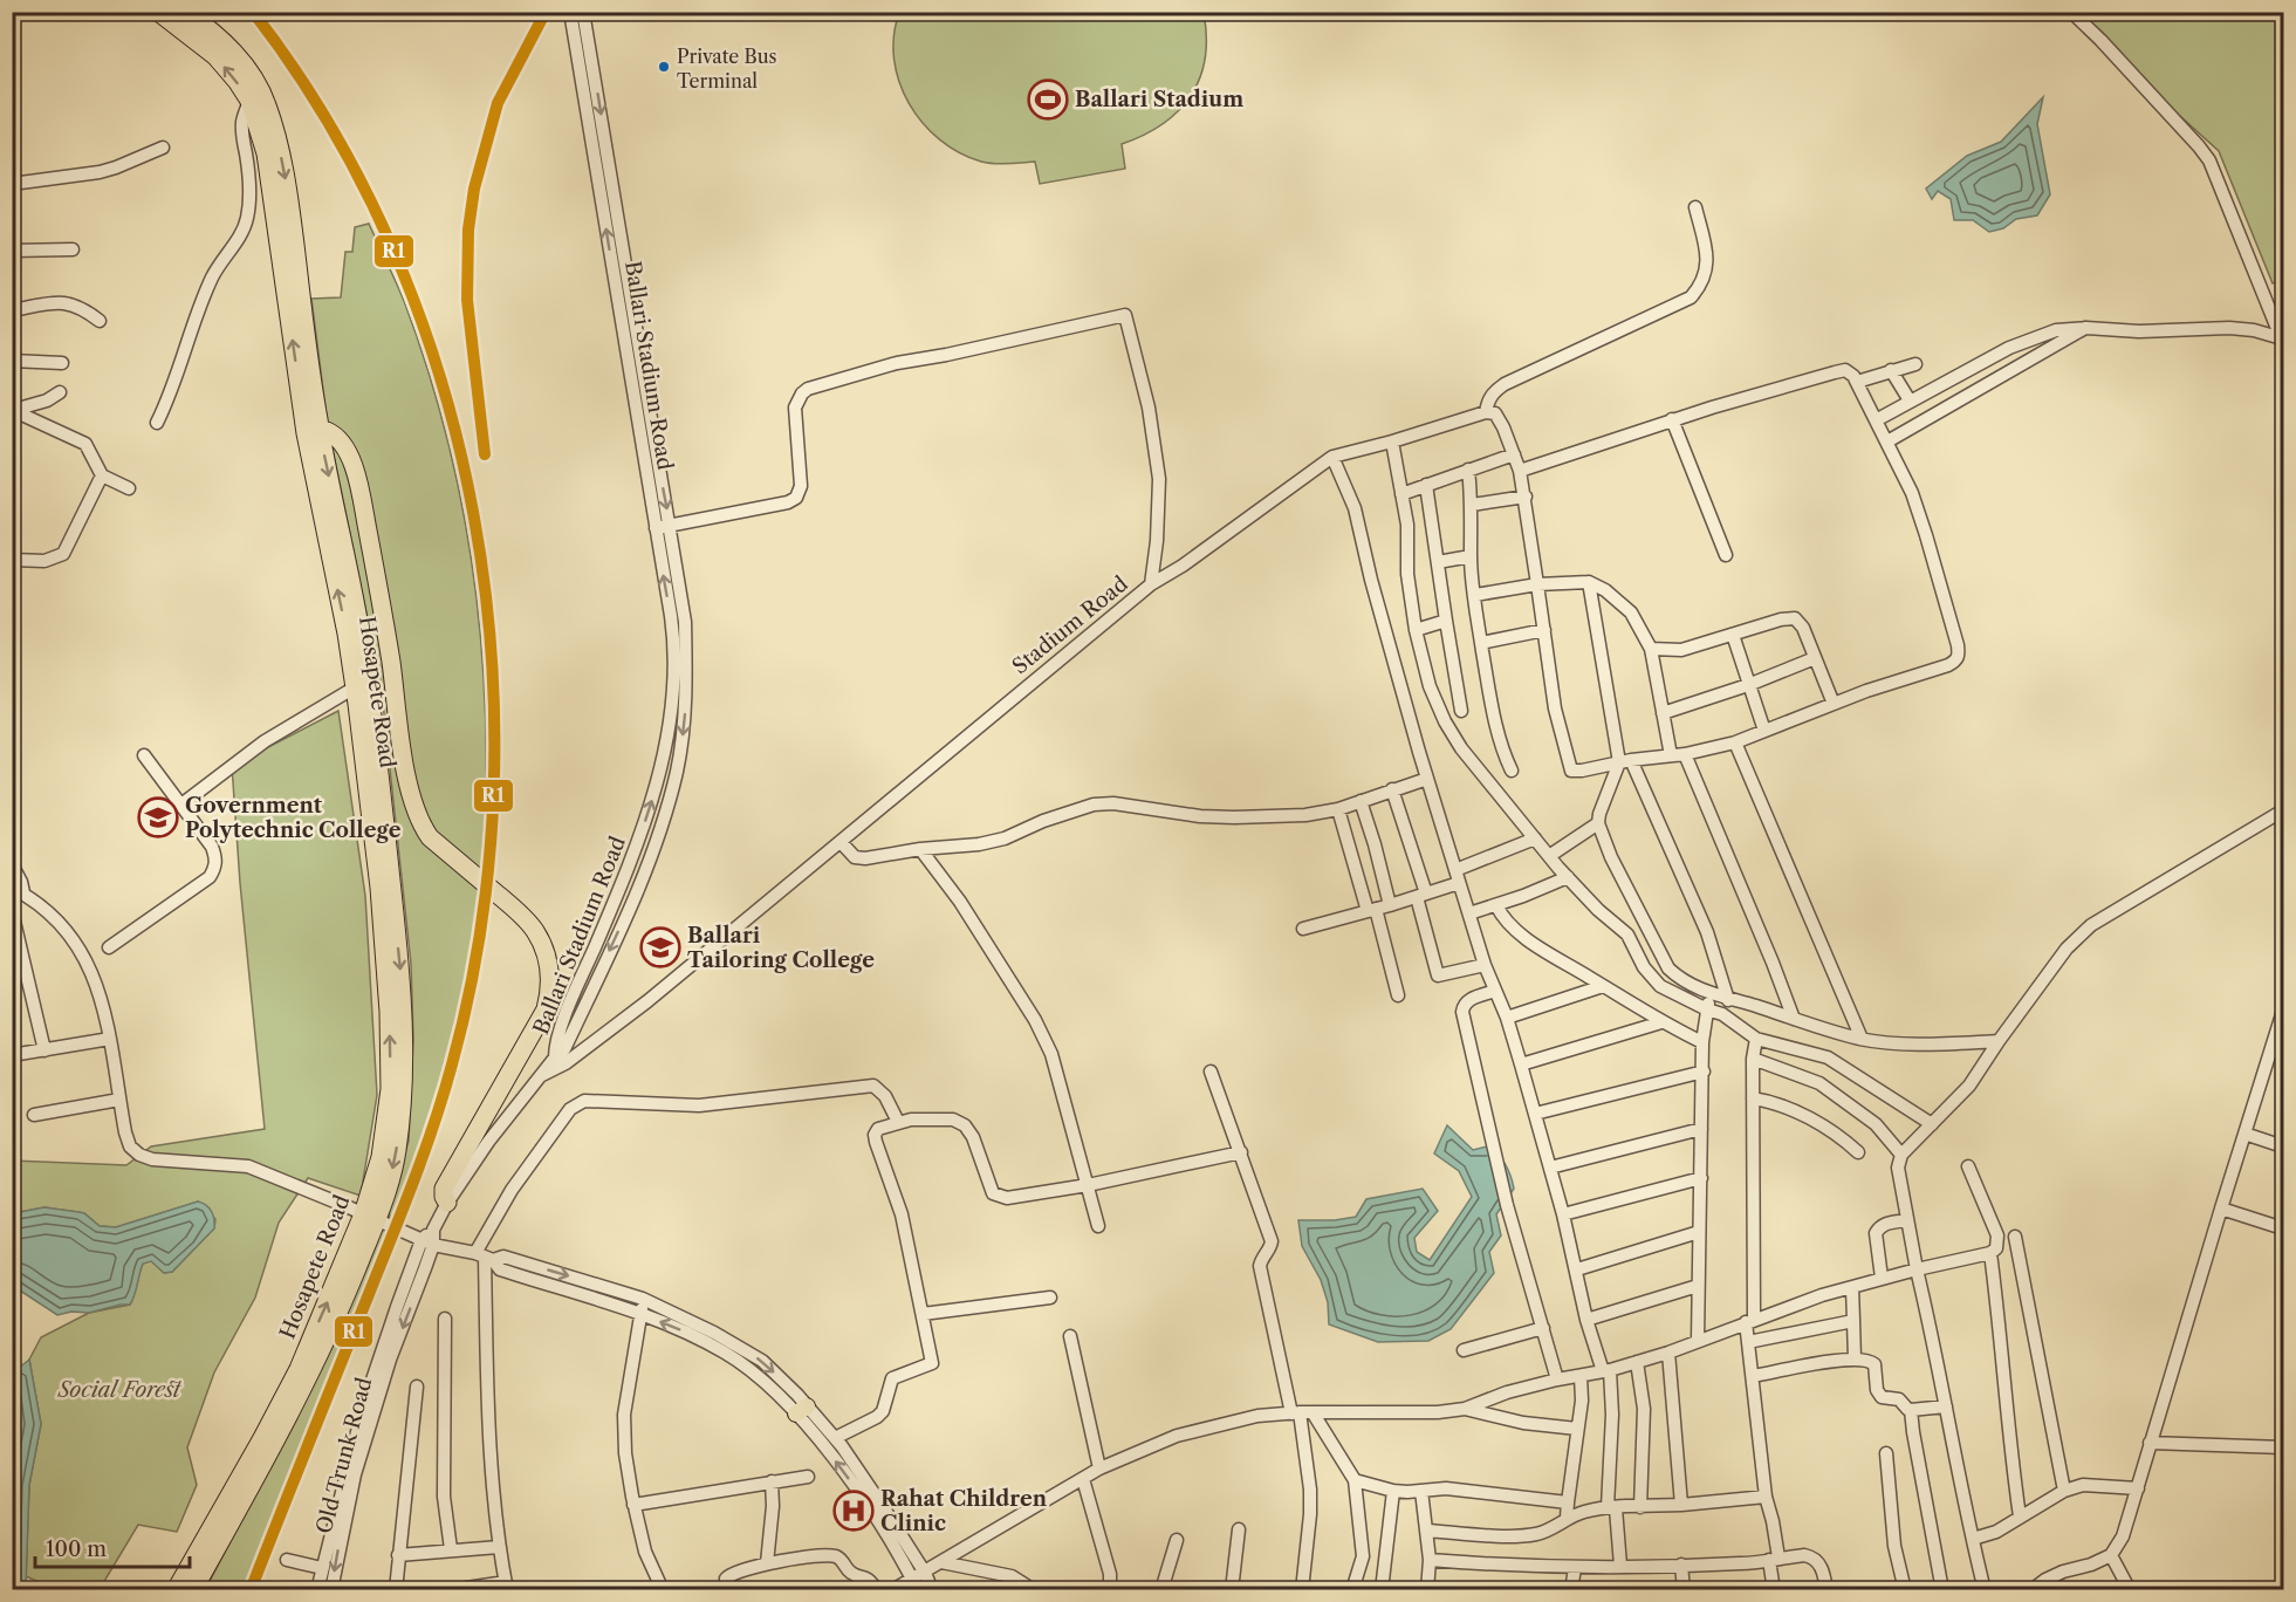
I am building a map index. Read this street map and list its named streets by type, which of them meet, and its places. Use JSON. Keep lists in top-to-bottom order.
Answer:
{
  "streets": {
    "highway": ["Hosapete Road"],
    "street": ["Ballari Stadium Road", "Stadium Road", "Old Trunk Road"]
  },
  "crossings": [
    ["Ballari Stadium Road", "Stadium Road"]
  ],
  "parks": ["Social Forest"],
  "places": {
    "other": ["Private Bus Terminal"],
    "sports": ["Ballari Stadium"],
    "school or university": ["Government Polytechnic College", "Ballari Tailoring College"],
    "hospital": ["Rahat Children Clinic"]
  },
  "lines": ["transit line R1"],
  "scale_bar": "100 m"
}
